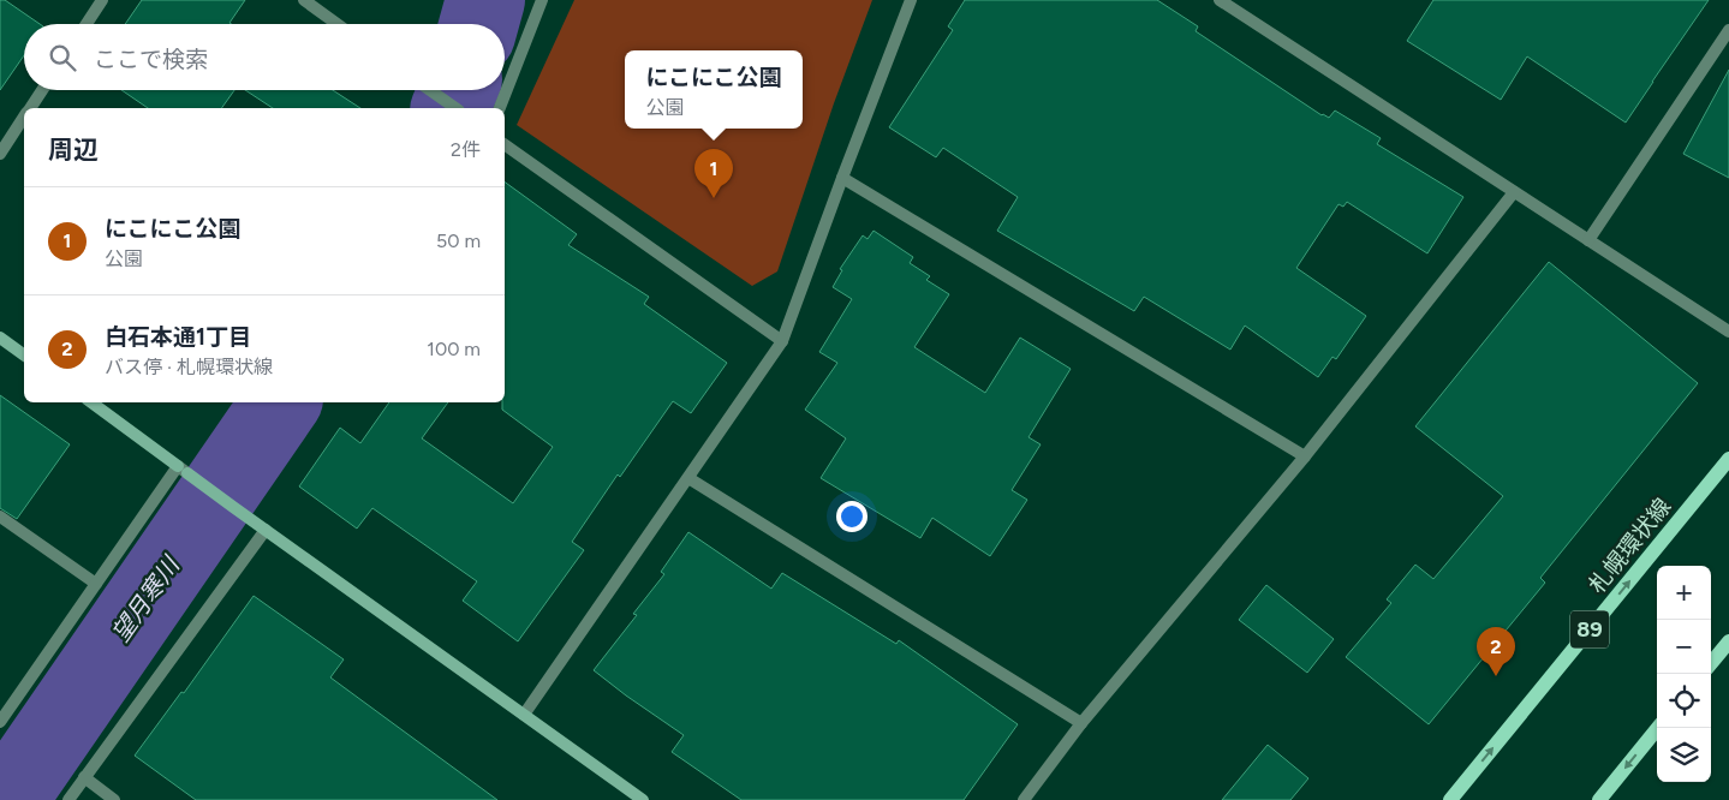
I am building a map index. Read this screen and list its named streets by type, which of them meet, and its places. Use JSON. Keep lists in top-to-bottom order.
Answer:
{
  "streets": {
    "main road": ["札幌環状線", "89"]
  },
  "one_way": ["札幌環状線"],
  "water": ["望月寒川"],
  "page": {
    "search": "ここで検索",
    "popup": ["にこにこ公園", "公園"],
    "heading": ["周辺", "2件"],
    "pins": ["1", "2"],
    "list": [
      {
        "mark": "1",
        "name": "にこにこ公園",
        "note": "公園",
        "value": "50 m"
      },
      {
        "mark": "2",
        "name": "白石本通1丁目",
        "note": "バス停 · 札幌環状線",
        "value": "100 m"
      }
    ],
    "map_buttons": ["+", "−"]
  }
}
